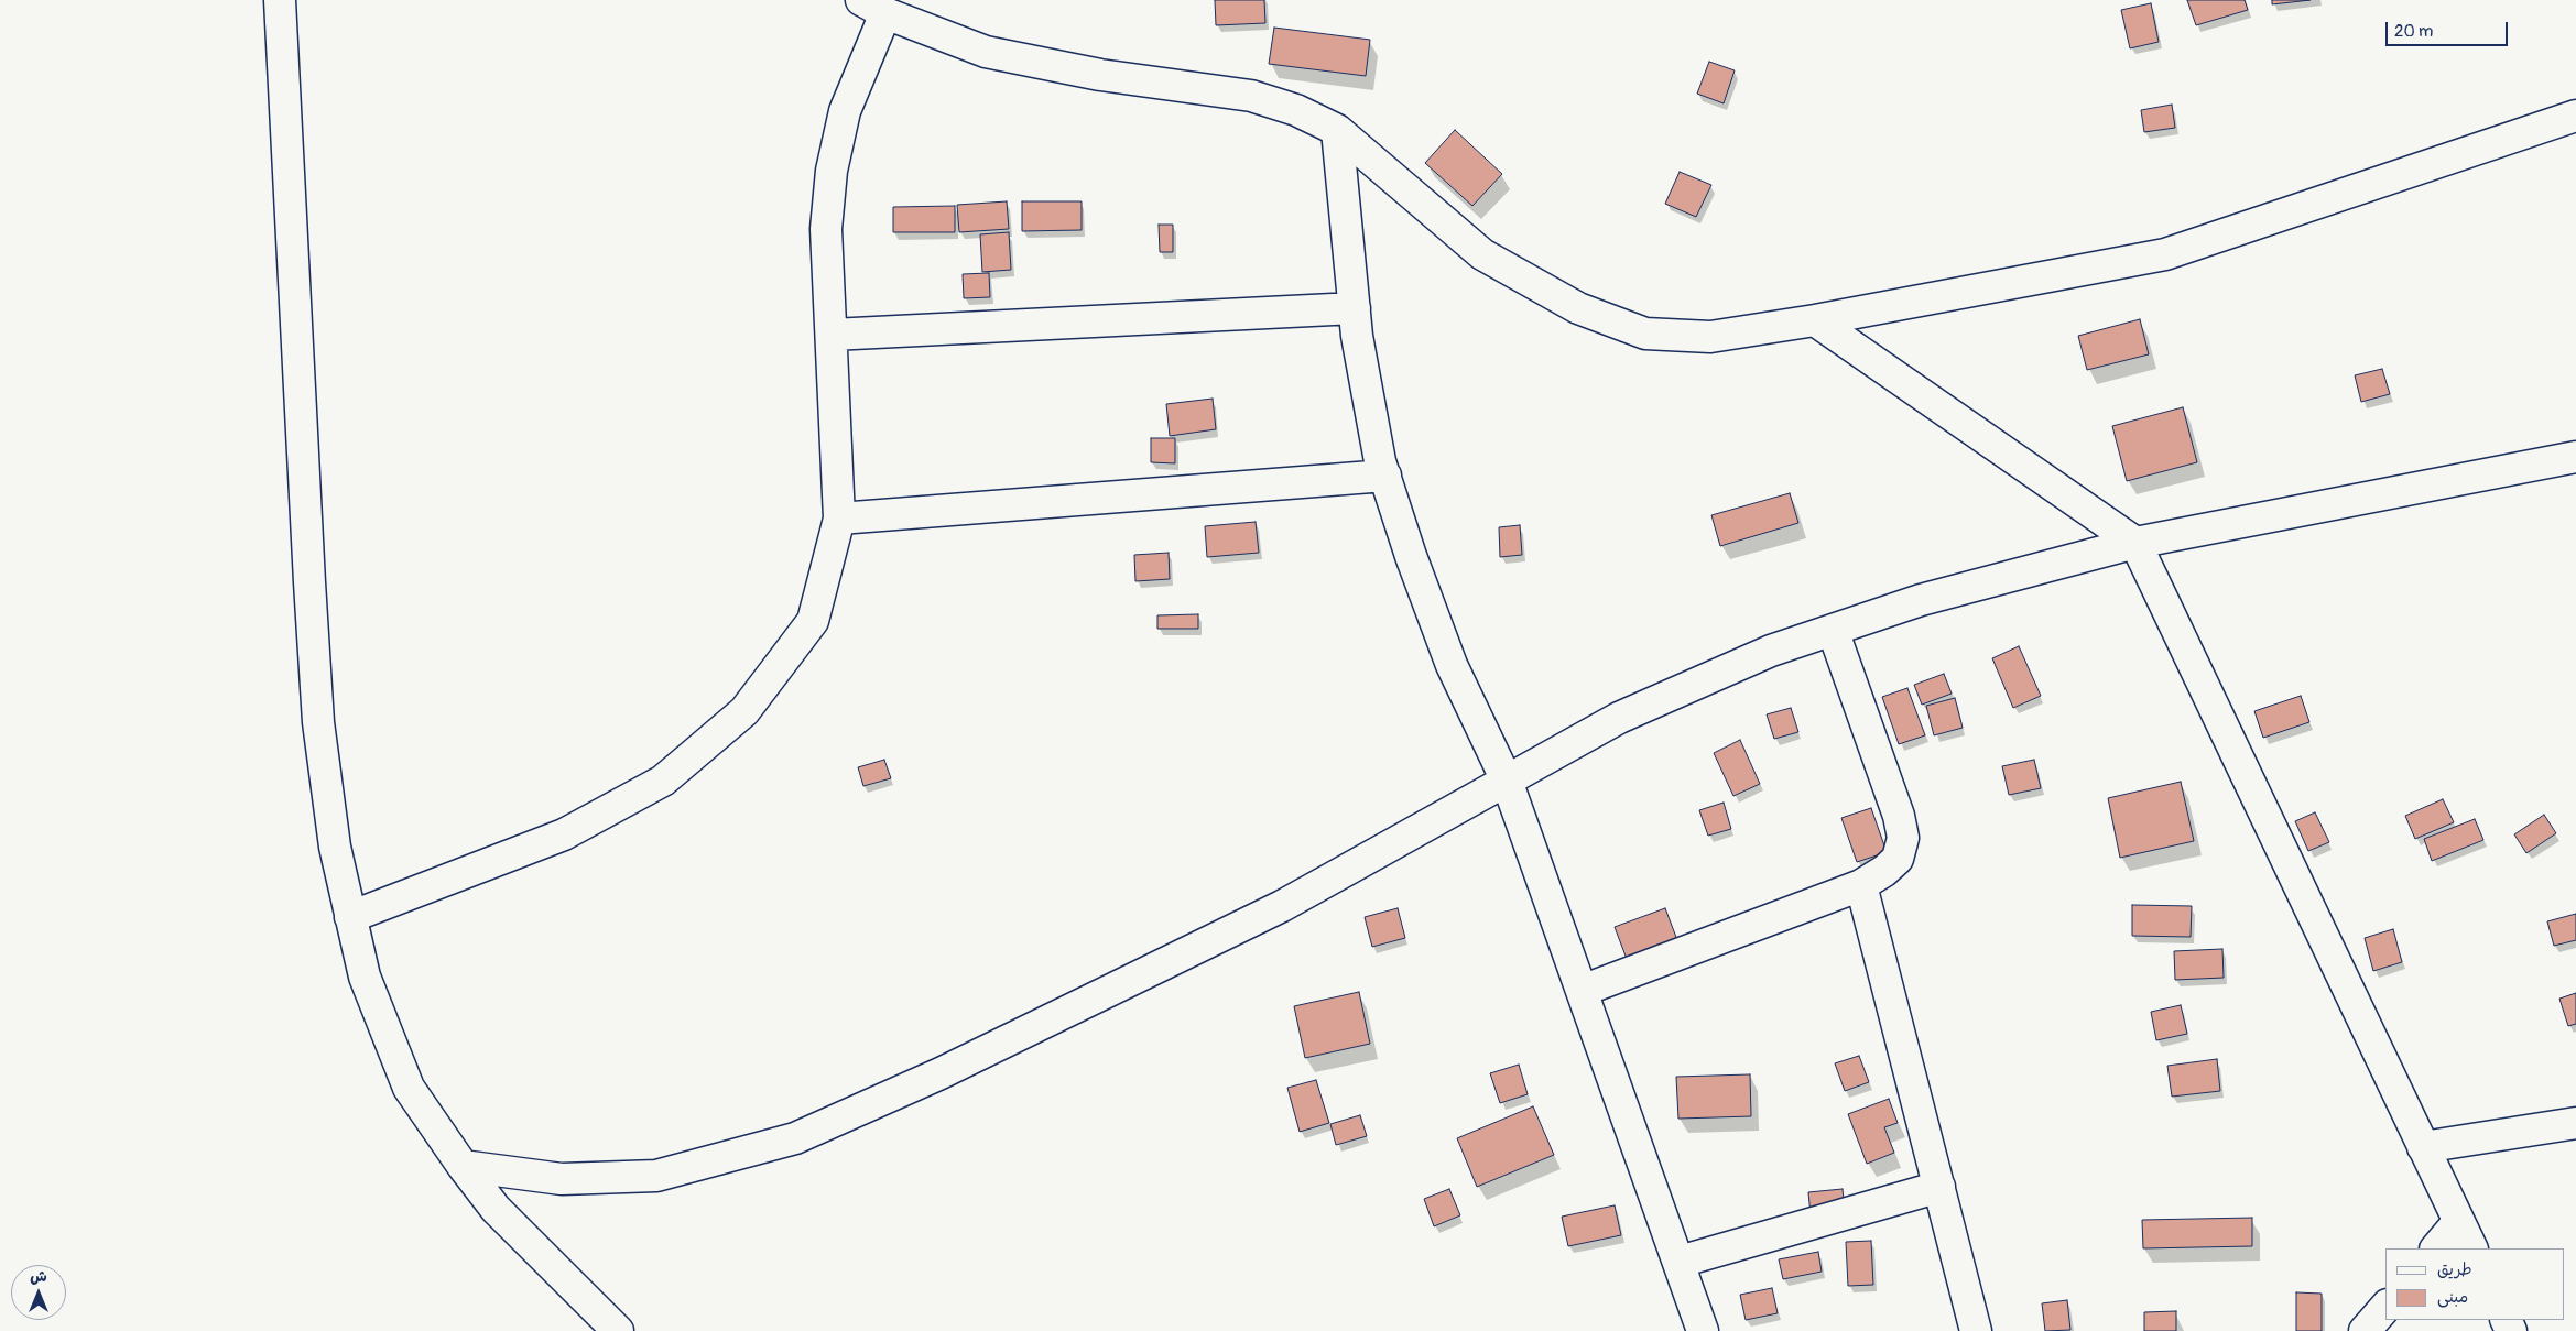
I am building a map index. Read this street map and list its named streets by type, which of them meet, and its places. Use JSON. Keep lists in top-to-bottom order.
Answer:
{
  "legend": ["طريق", "مبنى"],
  "scale_bar": "20 m",
  "north": "top"
}
